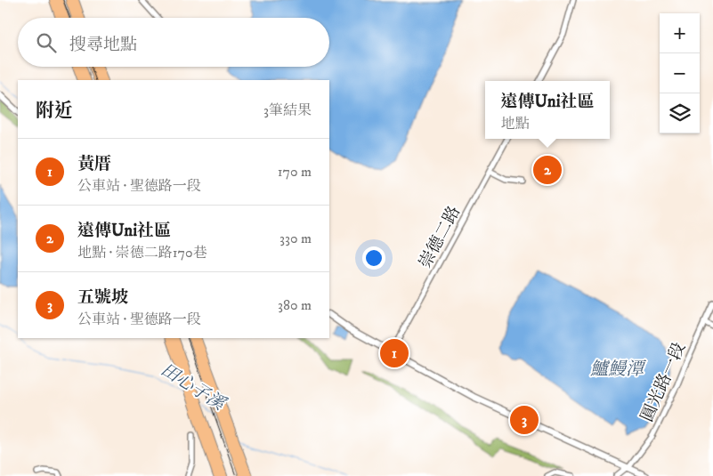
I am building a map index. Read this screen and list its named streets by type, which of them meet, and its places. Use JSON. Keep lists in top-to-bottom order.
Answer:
{
  "streets": {
    "street": ["崇德二路", "圓光路一段"]
  },
  "water": ["鱸鰻潭", "田心子溪"],
  "page": {
    "map_buttons": ["+", "−"],
    "search": "搜尋地點",
    "heading": ["附近", "3筆結果"],
    "popup": ["遠傳Uni社區", "地點"],
    "list": [
      {
        "mark": "1",
        "name": "黃厝",
        "note": "公車站 · 聖德路一段",
        "value": "170 m"
      },
      {
        "mark": "2",
        "name": "遠傳Uni社區",
        "note": "地點 · 崇德二路170巷",
        "value": "330 m"
      },
      {
        "mark": "3",
        "name": "五號坡",
        "note": "公車站 · 聖德路一段",
        "value": "380 m"
      }
    ],
    "pins": ["2", "1", "3"]
  }
}
